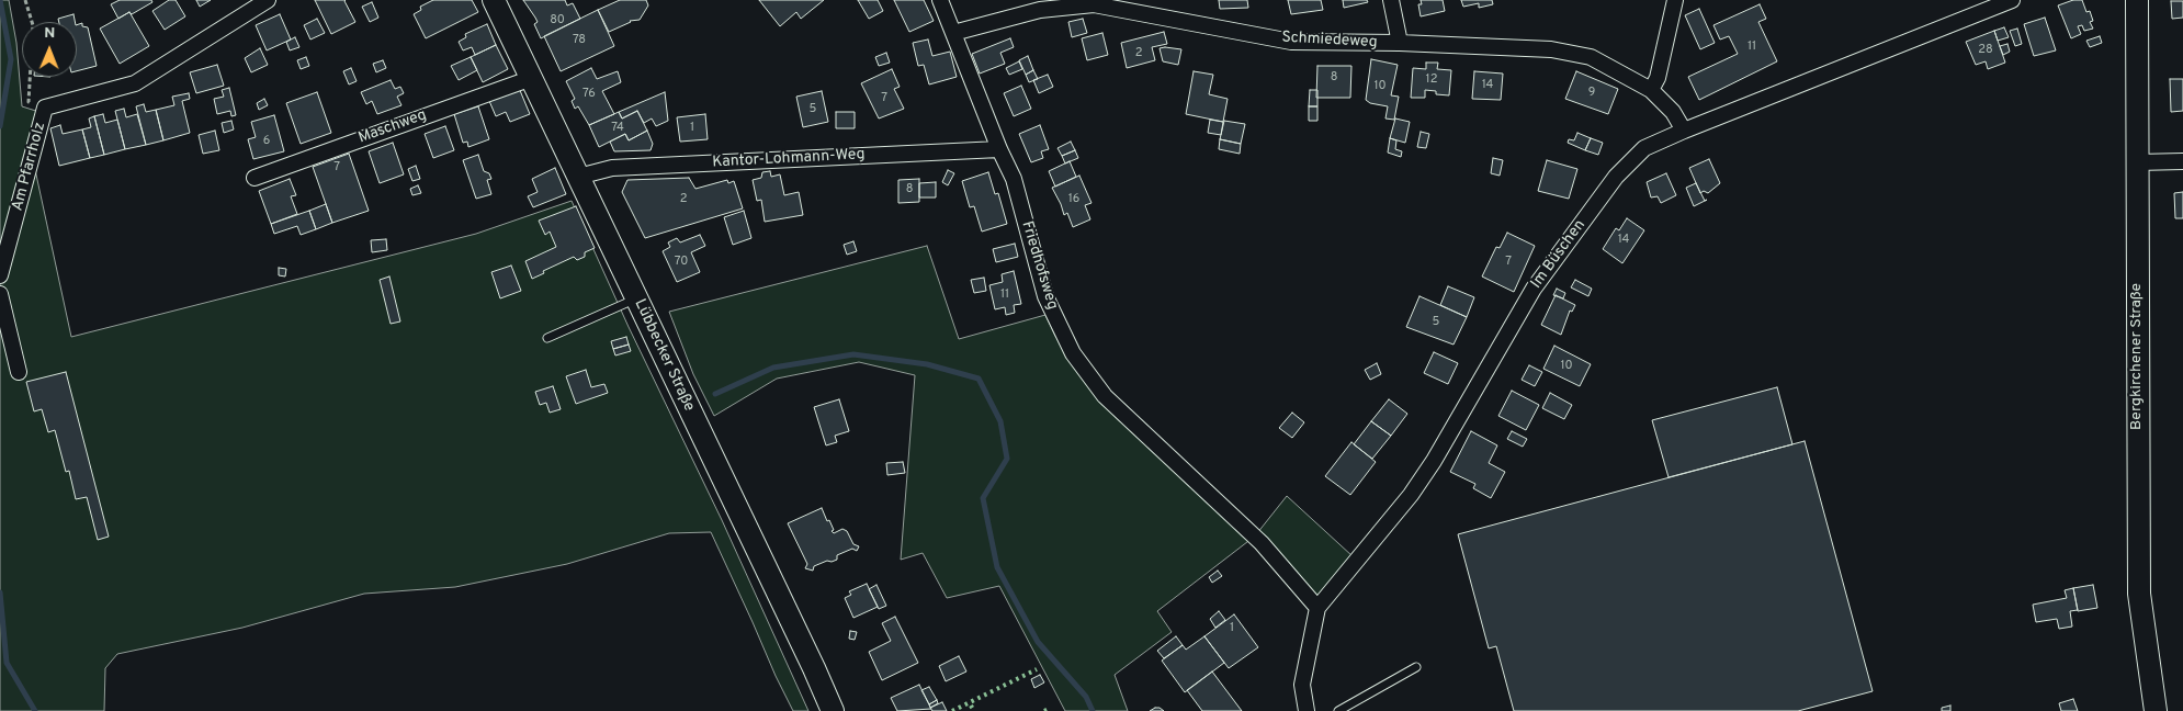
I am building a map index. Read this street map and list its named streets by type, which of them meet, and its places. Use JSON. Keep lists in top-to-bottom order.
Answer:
{
  "streets": {
    "main road": ["Lübbecker Straße", "Bergkirchener Straße"],
    "street": [
      "Schmiedeweg",
      "Maschweg",
      "Kantor-Lohmann-Weg",
      "Am Pfarrholz",
      "Im Büschen",
      "Friedhofsweg"
    ]
  },
  "crossings": [
    ["Schmiedeweg", "Im Büschen"],
    ["Schmiedeweg", "Friedhofsweg"],
    ["Maschweg", "Lübbecker Straße"],
    ["Kantor-Lohmann-Weg", "Friedhofsweg"],
    ["Kantor-Lohmann-Weg", "Lübbecker Straße"],
    ["Im Büschen", "Friedhofsweg"]
  ],
  "house_numbers": [
    "80",
    "78",
    "11",
    "28",
    "2",
    "8",
    "12",
    "14",
    "10",
    "9",
    "76",
    "7",
    "5",
    "74",
    "1",
    "6",
    "7",
    "8",
    "2",
    "16",
    "14",
    "70",
    "7",
    "11",
    "5",
    "10",
    "1"
  ],
  "north": "top"
}
